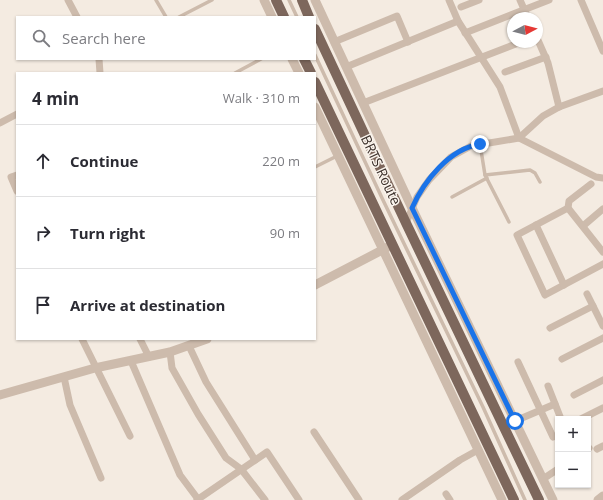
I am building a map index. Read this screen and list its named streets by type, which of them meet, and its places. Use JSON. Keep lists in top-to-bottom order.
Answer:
{
  "streets": {
    "lane": ["BRTS Route"]
  },
  "north": "right",
  "page": {
    "search": "Search here",
    "heading": ["4 min", "Walk · 310 m"],
    "list": [
      ["Continue", "220 m"],
      ["Turn right", "90 m"],
      "Arrive at destination"
    ],
    "map_buttons": ["+", "−"]
  }
}
